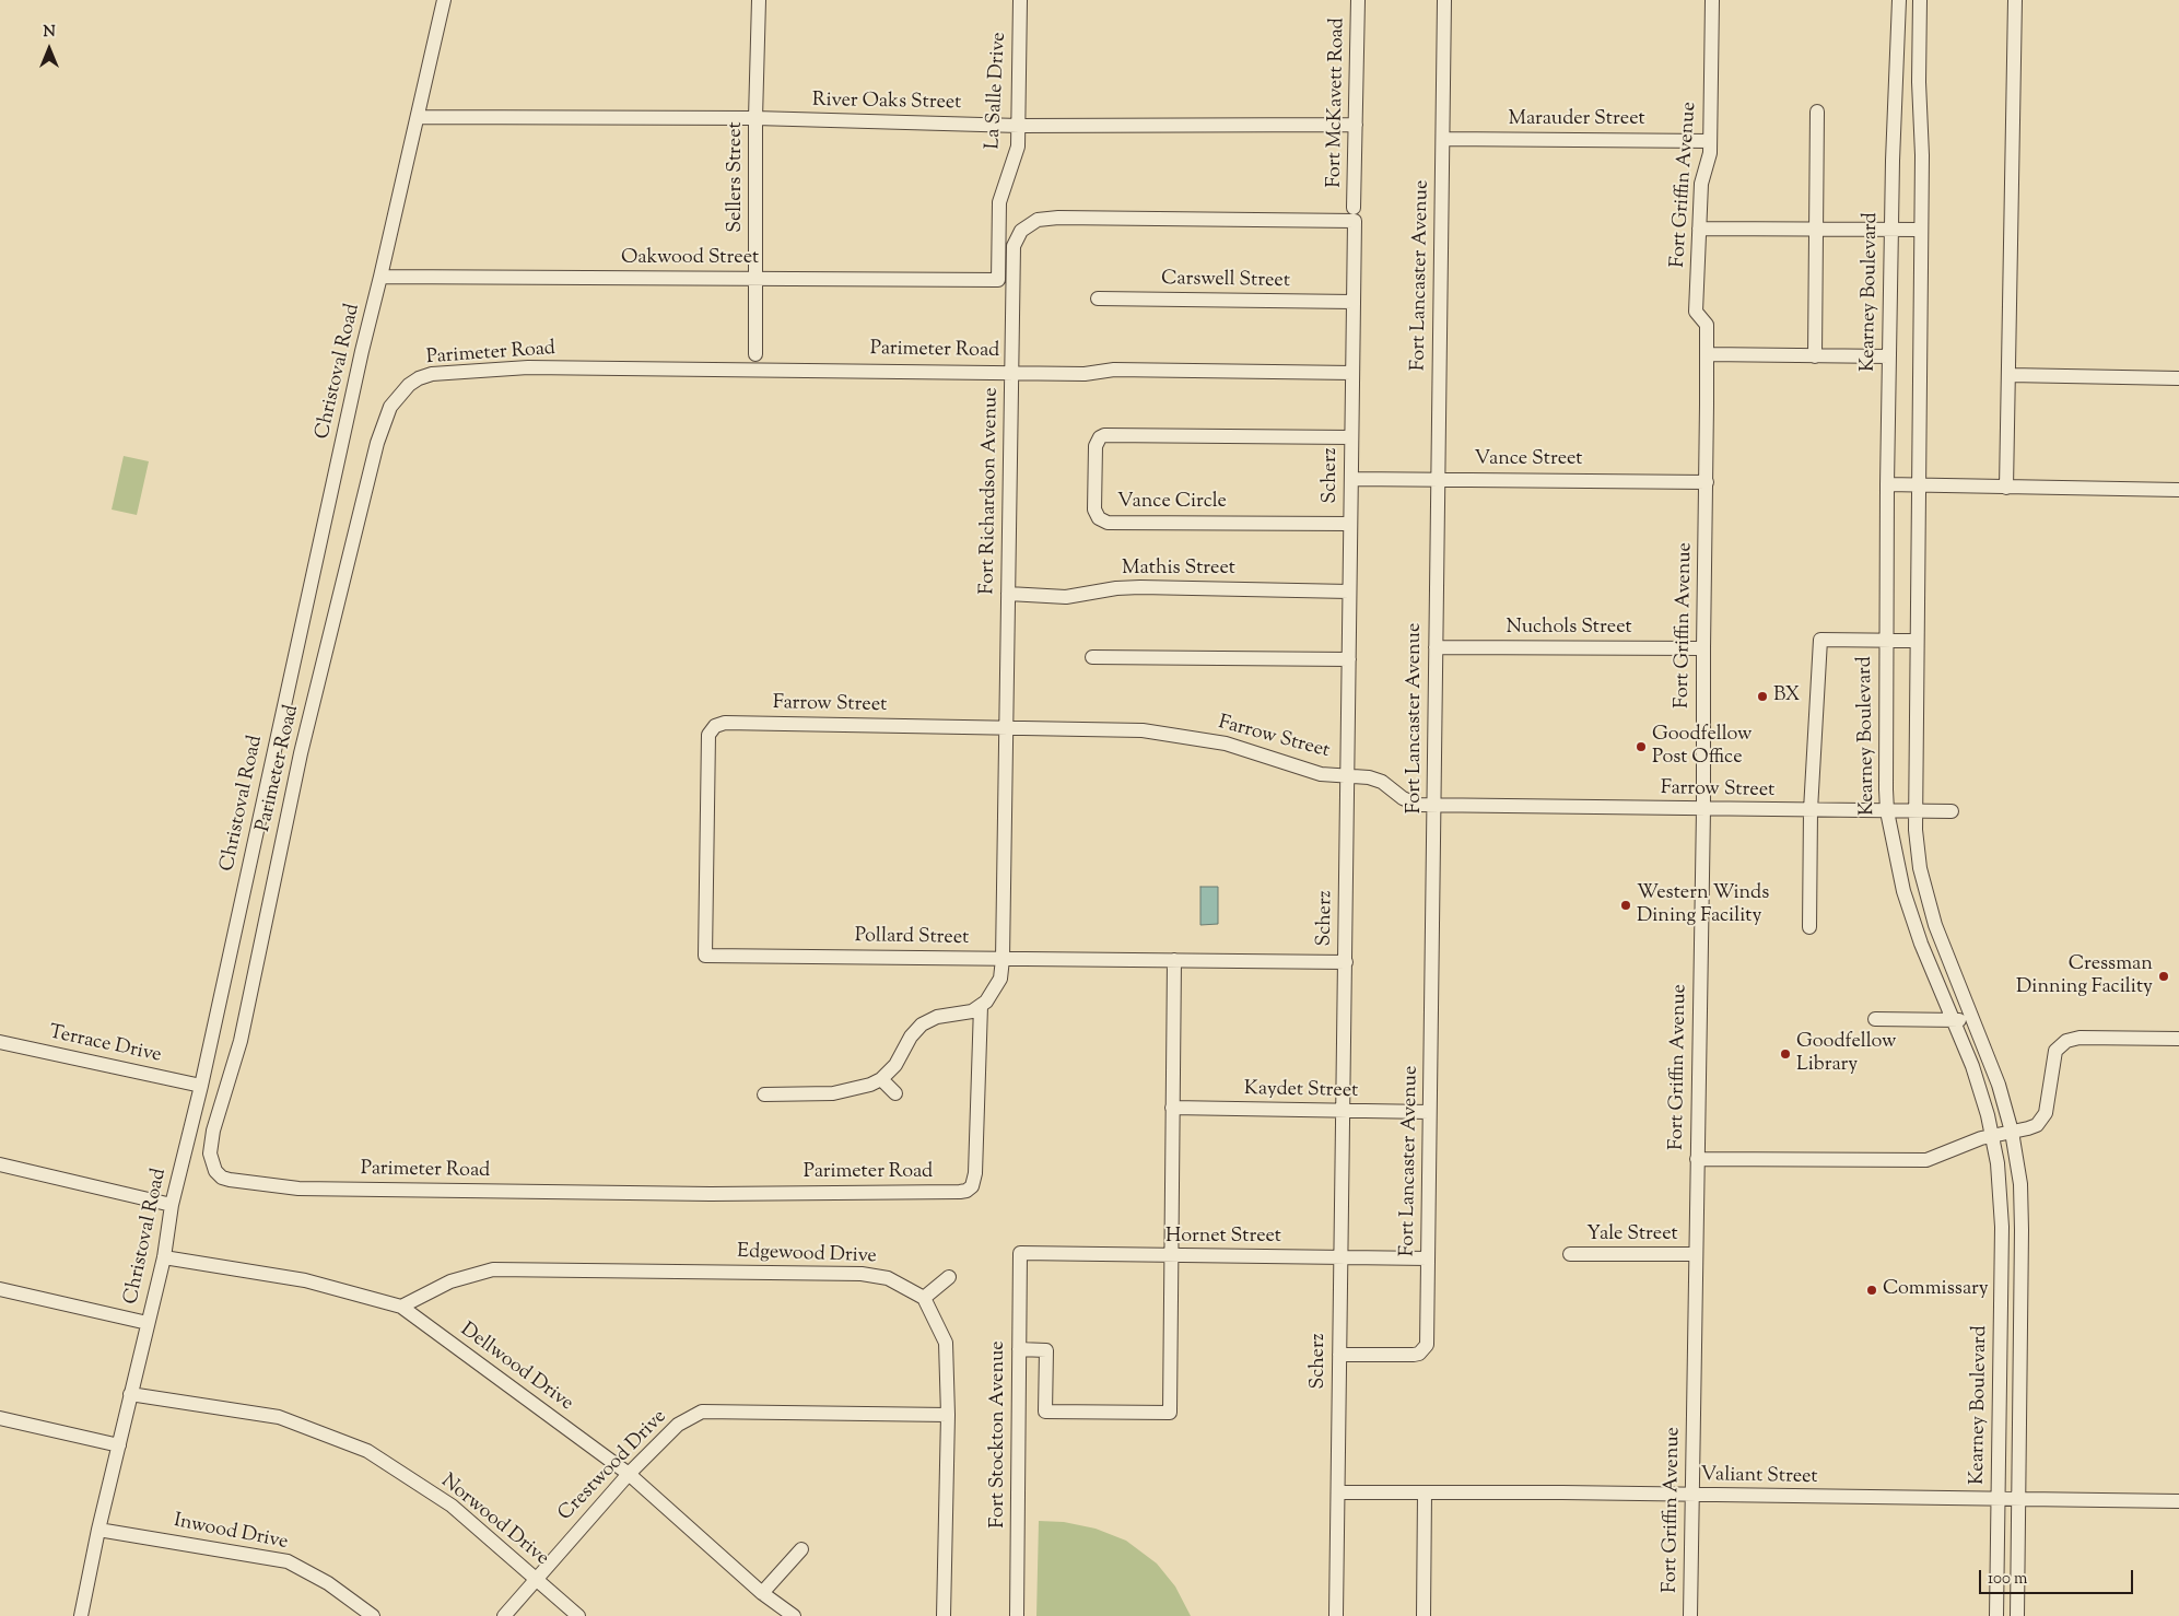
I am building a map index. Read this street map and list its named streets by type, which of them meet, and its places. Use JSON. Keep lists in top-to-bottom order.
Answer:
{
  "streets": {
    "street": [
      "La Salle Drive",
      "River Oaks Street",
      "Fort McKavett Road",
      "Marauder Street",
      "Sellers Street",
      "Fort Griffin Avenue",
      "Oakwood Street",
      "Fort Lancaster Avenue",
      "Carswell Street",
      "Kearney Boulevard",
      "Parimeter Road",
      "Christoval Road",
      "Vance Street",
      "Scherz",
      "Fort Richardson Avenue",
      "Vance Circle",
      "Mathis Street",
      "Nuchols Street",
      "Farrow Street",
      "Pollard Street",
      "Terrace Drive",
      "Kaydet Street",
      "Yale Street",
      "Hornet Street",
      "Edgewood Drive",
      "Dellwood Drive",
      "Fort Stockton Avenue",
      "Crestwood Drive",
      "Valiant Street",
      "Norwood Drive",
      "Inwood Drive"
    ]
  },
  "crossings": [
    ["La Salle Drive", "River Oaks Street"],
    ["La Salle Drive", "Oakwood Street"],
    ["River Oaks Street", "Fort McKavett Road"],
    ["River Oaks Street", "Sellers Street"],
    ["River Oaks Street", "Christoval Road"],
    ["Fort McKavett Road", "Scherz"],
    ["Fort McKavett Road", "Fort Richardson Avenue"],
    ["Marauder Street", "Fort Griffin Avenue"],
    ["Marauder Street", "Fort Lancaster Avenue"],
    ["Sellers Street", "Oakwood Street"],
    ["Fort Griffin Avenue", "Vance Street"],
    ["Fort Griffin Avenue", "Nuchols Street"],
    ["Fort Griffin Avenue", "Farrow Street"],
    ["Fort Griffin Avenue", "Yale Street"],
    ["Fort Griffin Avenue", "Valiant Street"],
    ["Oakwood Street", "Christoval Road"],
    ["Fort Lancaster Avenue", "Vance Street"],
    ["Fort Lancaster Avenue", "Scherz"],
    ["Fort Lancaster Avenue", "Nuchols Street"],
    ["Fort Lancaster Avenue", "Farrow Street"],
    ["Fort Lancaster Avenue", "Kaydet Street"],
    ["Fort Lancaster Avenue", "Hornet Street"],
    ["Carswell Street", "Scherz"],
    ["Kearney Boulevard", "Farrow Street"],
    ["Kearney Boulevard", "Valiant Street"],
    ["Parimeter Road", "Scherz"],
    ["Parimeter Road", "Fort Richardson Avenue"],
    ["Christoval Road", "Terrace Drive"],
    ["Christoval Road", "Dellwood Drive"],
    ["Christoval Road", "Norwood Drive"],
    ["Christoval Road", "Inwood Drive"],
    ["Vance Street", "Scherz"],
    ["Scherz", "Fort Richardson Avenue"],
    ["Scherz", "Vance Circle"],
    ["Scherz", "Mathis Street"],
    ["Scherz", "Farrow Street"],
    ["Scherz", "Pollard Street"],
    ["Scherz", "Kaydet Street"],
    ["Scherz", "Hornet Street"],
    ["Scherz", "Valiant Street"],
    ["Fort Richardson Avenue", "Mathis Street"],
    ["Fort Richardson Avenue", "Farrow Street"],
    ["Fort Richardson Avenue", "Pollard Street"],
    ["Farrow Street", "Pollard Street"],
    ["Hornet Street", "Fort Stockton Avenue"],
    ["Edgewood Drive", "Dellwood Drive"],
    ["Dellwood Drive", "Crestwood Drive"],
    ["Crestwood Drive", "Norwood Drive"]
  ],
  "places": [
    "BX",
    "Goodfellow Post Office",
    "Western Winds Dining Facility",
    "Cressman Dinning Facility",
    "Goodfellow Library",
    "Commissary"
  ],
  "scale_bar": "100 m",
  "north": "top"
}
